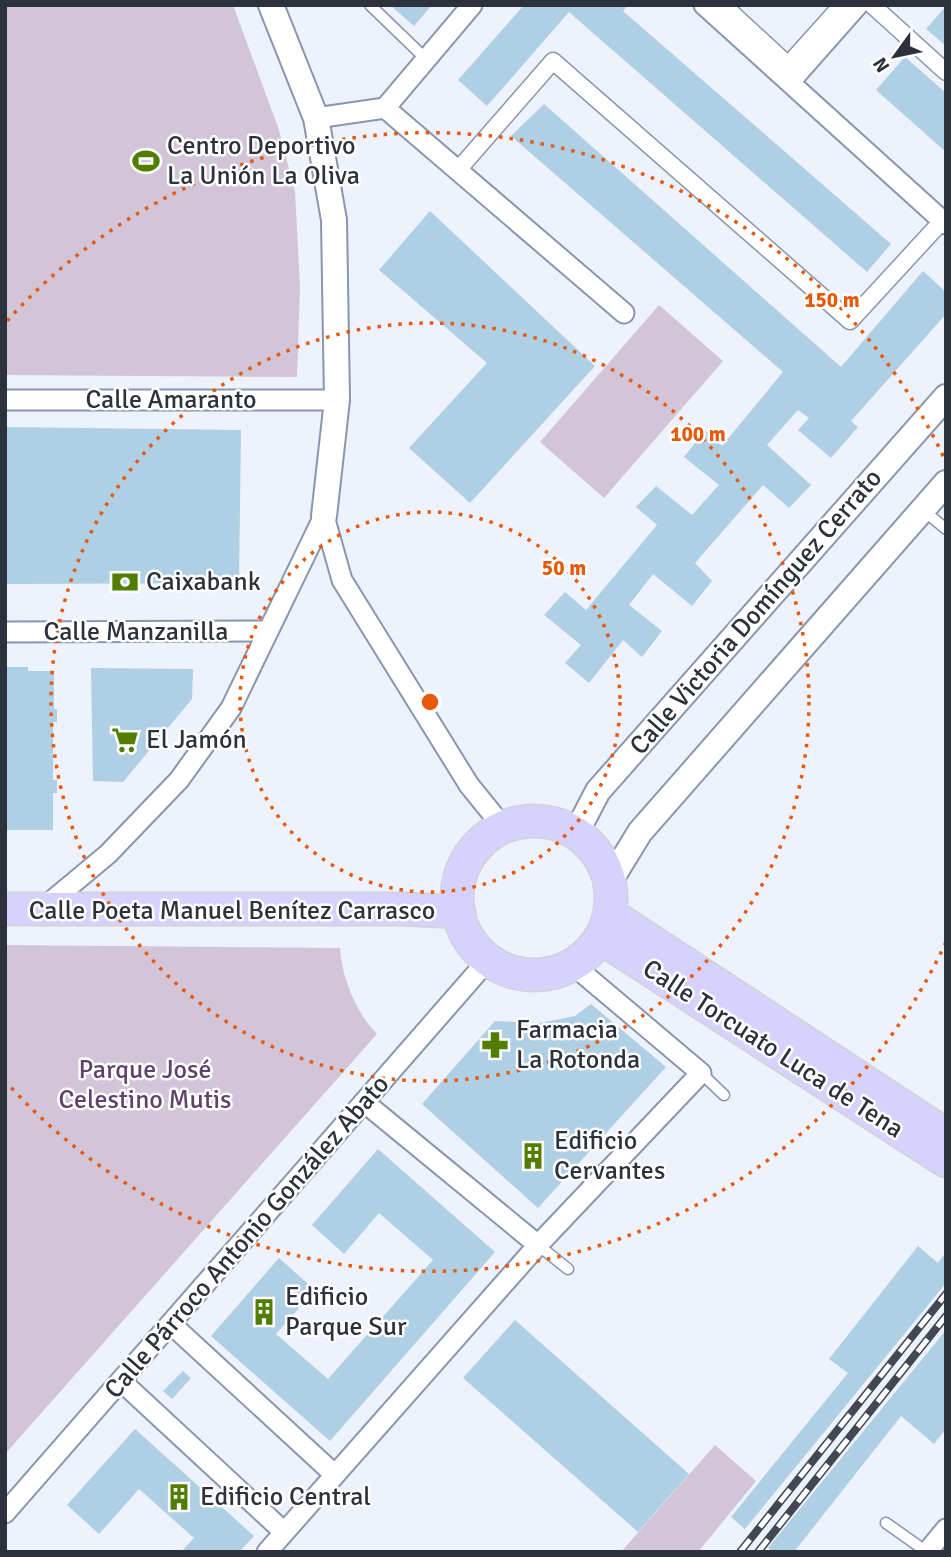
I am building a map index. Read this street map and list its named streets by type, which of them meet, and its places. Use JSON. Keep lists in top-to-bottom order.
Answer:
{
  "streets": {
    "main road": ["Calle Poeta Manuel Benítez Carrasco", "Calle Torcuato Luca de Tena"],
    "street": [
      "Calle Amaranto",
      "Calle Victoria Domínguez Cerrato",
      "Calle Manzanilla",
      "Calle Párroco Antonio González Abato"
    ]
  },
  "crossings": [
    ["Calle Victoria Domínguez Cerrato", "Calle Poeta Manuel Benítez Carrasco"],
    ["Calle Victoria Domínguez Cerrato", "Calle Torcuato Luca de Tena"],
    ["Calle Victoria Domínguez Cerrato", "Calle Párroco Antonio González Abato"],
    ["Calle Poeta Manuel Benítez Carrasco", "Calle Torcuato Luca de Tena"],
    ["Calle Poeta Manuel Benítez Carrasco", "Calle Párroco Antonio González Abato"],
    ["Calle Torcuato Luca de Tena", "Calle Párroco Antonio González Abato"]
  ],
  "parks": ["Parque José Celestino Mutis"],
  "places": {
    "sports": ["Centro Deportivo La Unión La Oliva"],
    "bank": ["Caixabank"],
    "supermarket": ["El Jamón"],
    "pharmacy": ["Farmacia La Rotonda"],
    "building": ["Edificio Cervantes", "Edificio Parque Sur", "Edificio Central"]
  },
  "north": "bottom left",
  "rings": ["150 m", "100 m", "50 m"]
}
